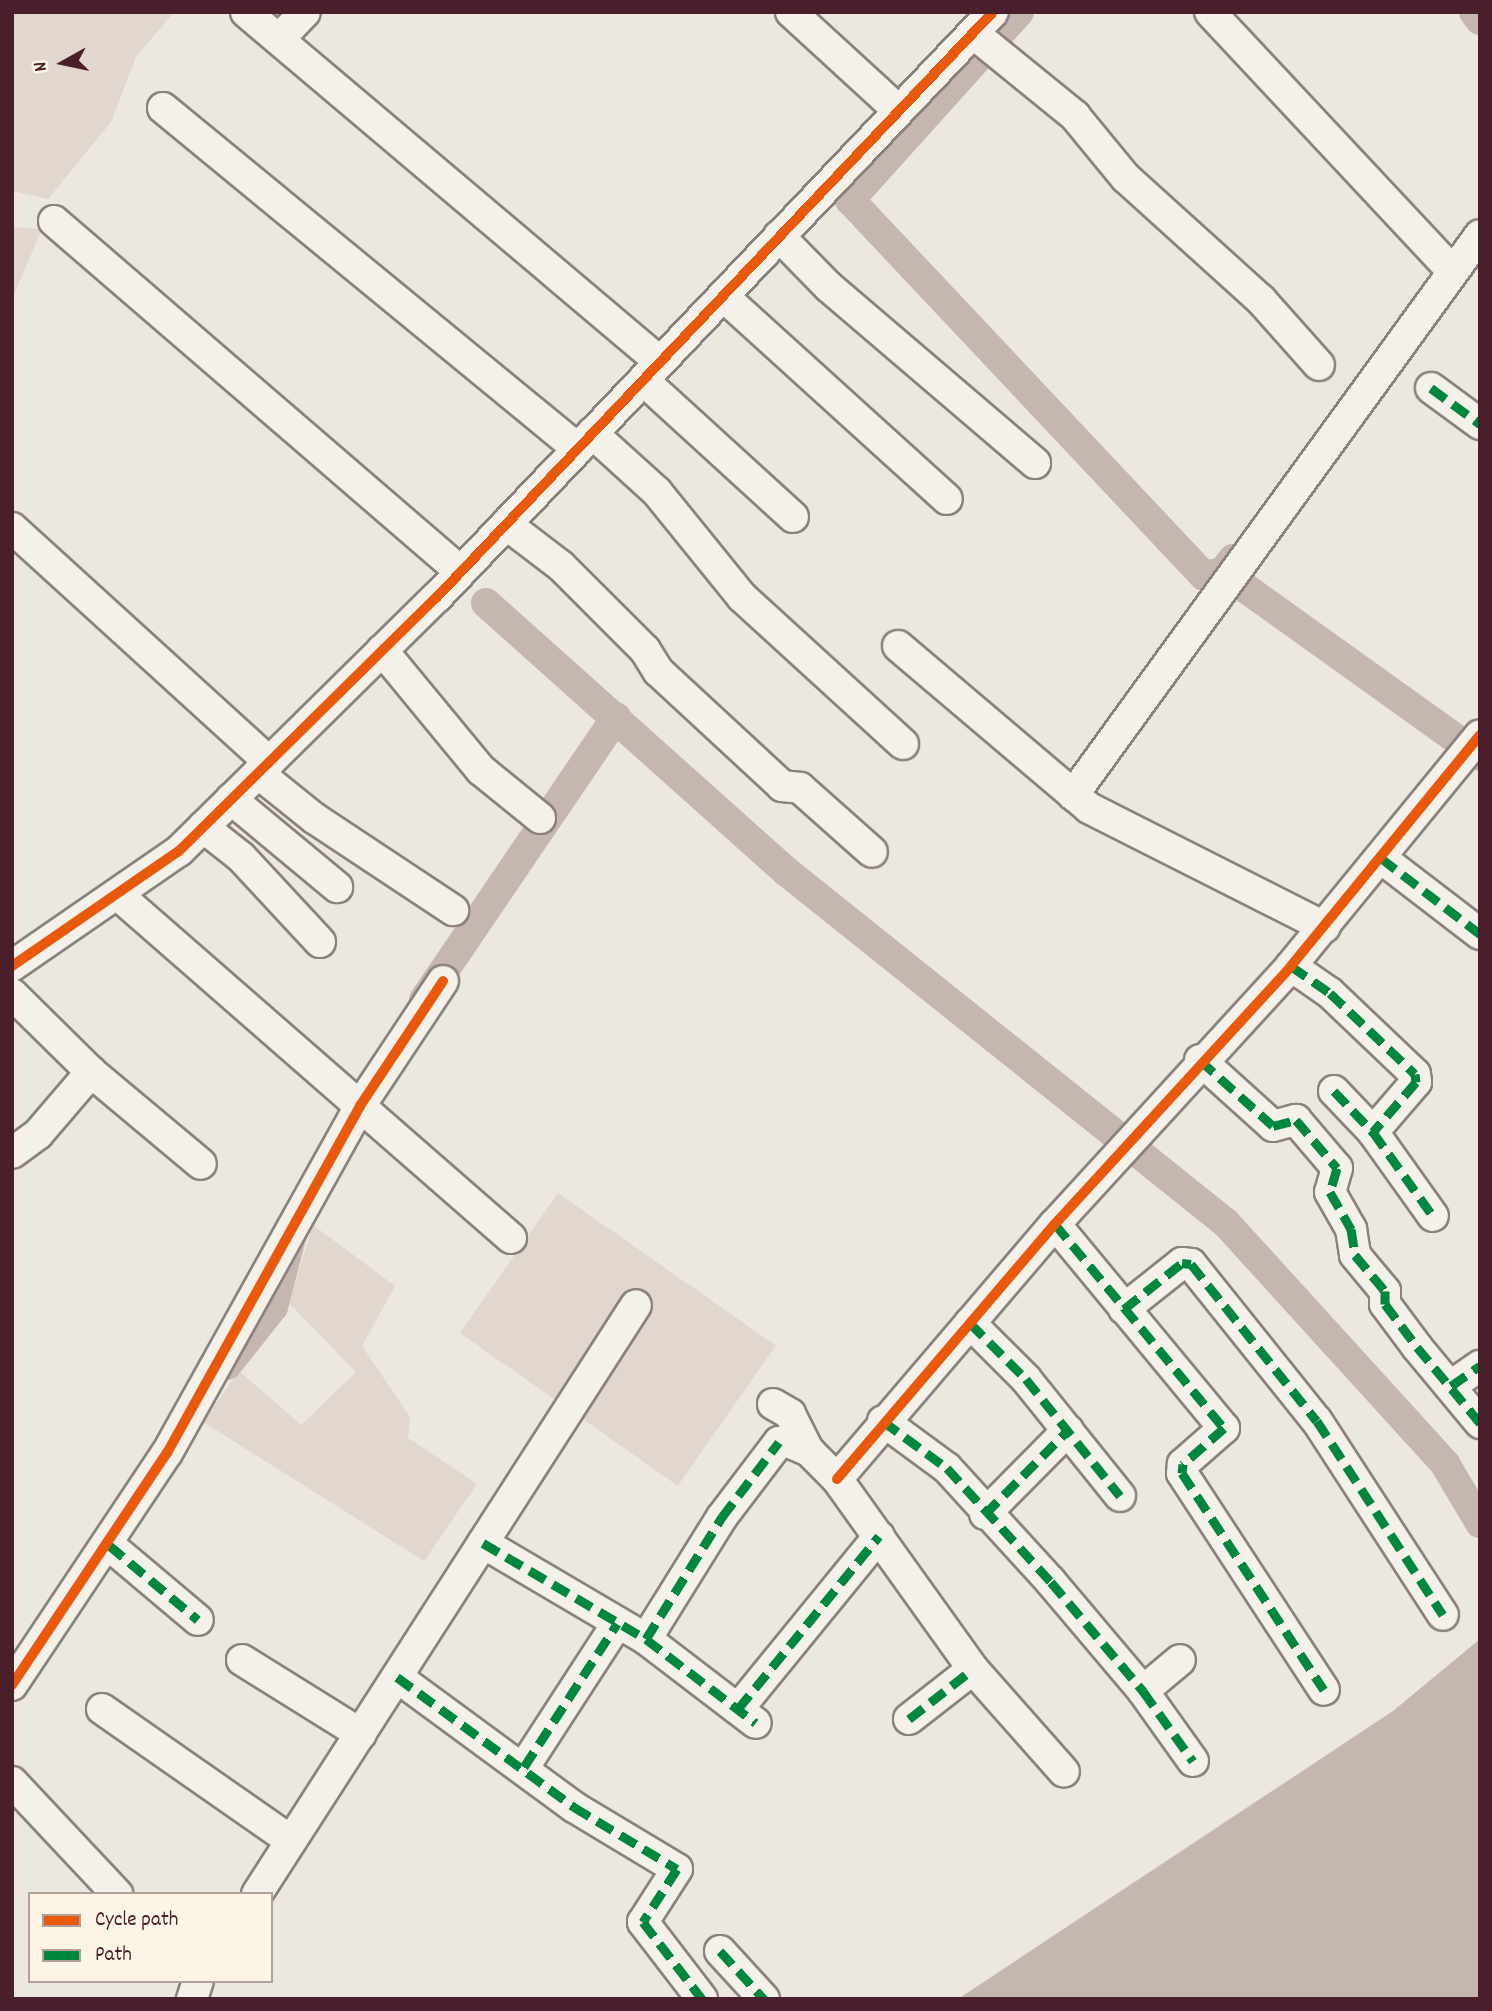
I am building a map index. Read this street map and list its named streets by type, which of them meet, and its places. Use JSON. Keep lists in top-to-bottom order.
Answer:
{
  "legend": ["Cycle path", "Path"],
  "north": "left"
}
